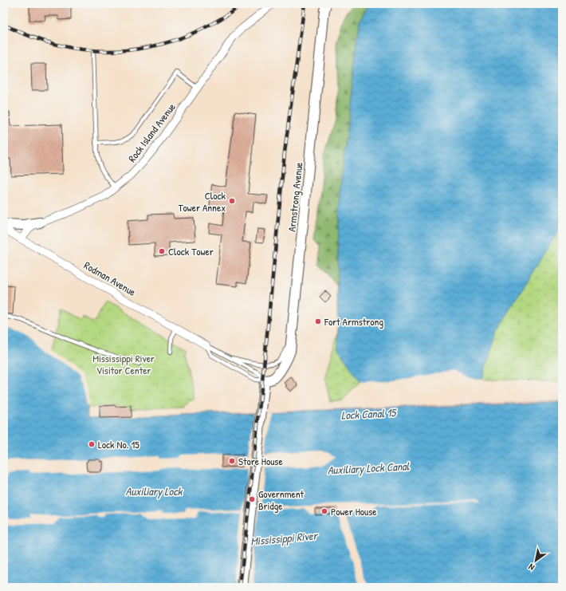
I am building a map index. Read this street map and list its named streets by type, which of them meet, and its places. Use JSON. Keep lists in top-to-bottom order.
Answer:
{
  "streets": {
    "street": ["Rock Island Avenue", "Armstrong Avenue", "Rodman Avenue"]
  },
  "crossings": [
    ["Rock Island Avenue", "Rodman Avenue"],
    ["Armstrong Avenue", "Rodman Avenue"]
  ],
  "water": [
    "Lock Canal 15",
    "Auxiliary Lock Canal",
    "Auxiliary Lock",
    "Mississippi River"
  ],
  "parks": ["Mississippi River Visitor Center"],
  "places": [
    "Clock Tower Annex",
    "Clock Tower",
    "Fort Armstrong",
    "Lock No. 15",
    "Store House",
    "Government Bridge",
    "Power House"
  ],
  "north": "bottom left"
}
